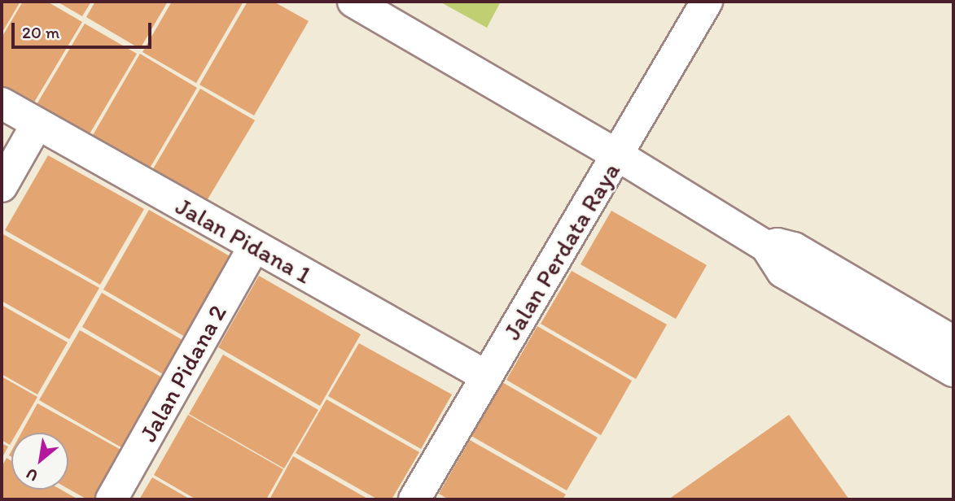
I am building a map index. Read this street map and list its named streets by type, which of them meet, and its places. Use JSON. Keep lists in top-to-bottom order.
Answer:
{
  "streets": {
    "street": ["Jalan Pidana 1", "Jalan Perdata Raya", "Jalan Pidana 2"]
  },
  "crossings": [
    ["Jalan Pidana 1", "Jalan Perdata Raya"],
    ["Jalan Pidana 1", "Jalan Pidana 2"]
  ],
  "scale_bar": "20 m",
  "north": "bottom left"
}
